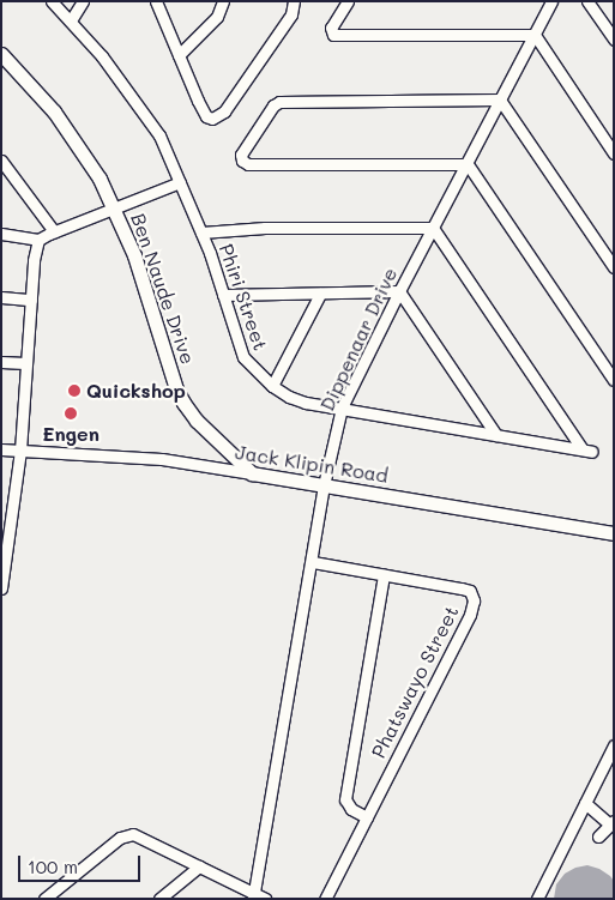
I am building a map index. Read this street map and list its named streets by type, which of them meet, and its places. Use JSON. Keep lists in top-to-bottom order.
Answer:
{
  "streets": {
    "main road": ["Ben Naude Drive", "Jack Klipin Road"],
    "street": ["Phiri Street", "Dippenaar Drive", "Phatswayo Street"]
  },
  "crossings": [
    ["Ben Naude Drive", "Jack Klipin Road"],
    ["Phiri Street", "Dippenaar Drive"],
    ["Dippenaar Drive", "Jack Klipin Road"],
    ["Dippenaar Drive", "Phatswayo Street"]
  ],
  "places": ["Quickshop", "Engen"],
  "scale_bar": "100 m"
}
